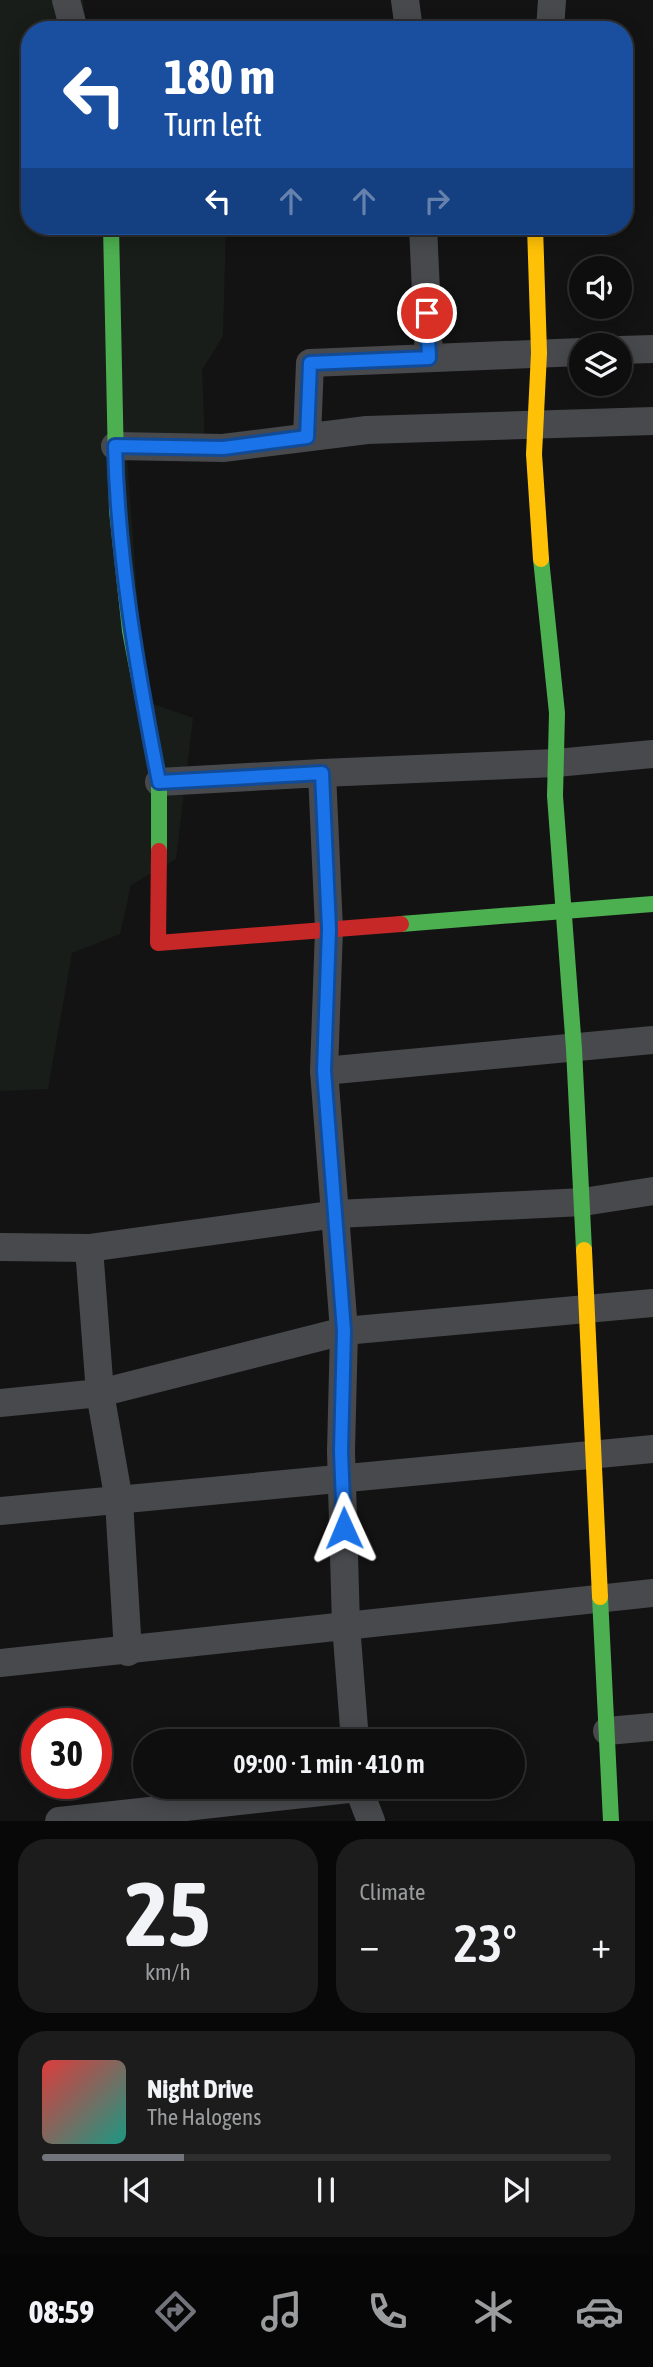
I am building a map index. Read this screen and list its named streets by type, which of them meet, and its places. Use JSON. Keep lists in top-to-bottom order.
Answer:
{
  "page": {
    "turn": ["180 m", "Turn left"],
    "limit": "30",
    "trip": "09:00 · 1 min · 410 m",
    "tile": [
      ["25", "km/h"],
      "Climate"
    ],
    "heat": ["−", "23°", "+"],
    "song": ["Night Drive", "The Halogens"],
    "tabs": "08:59"
  }
}
